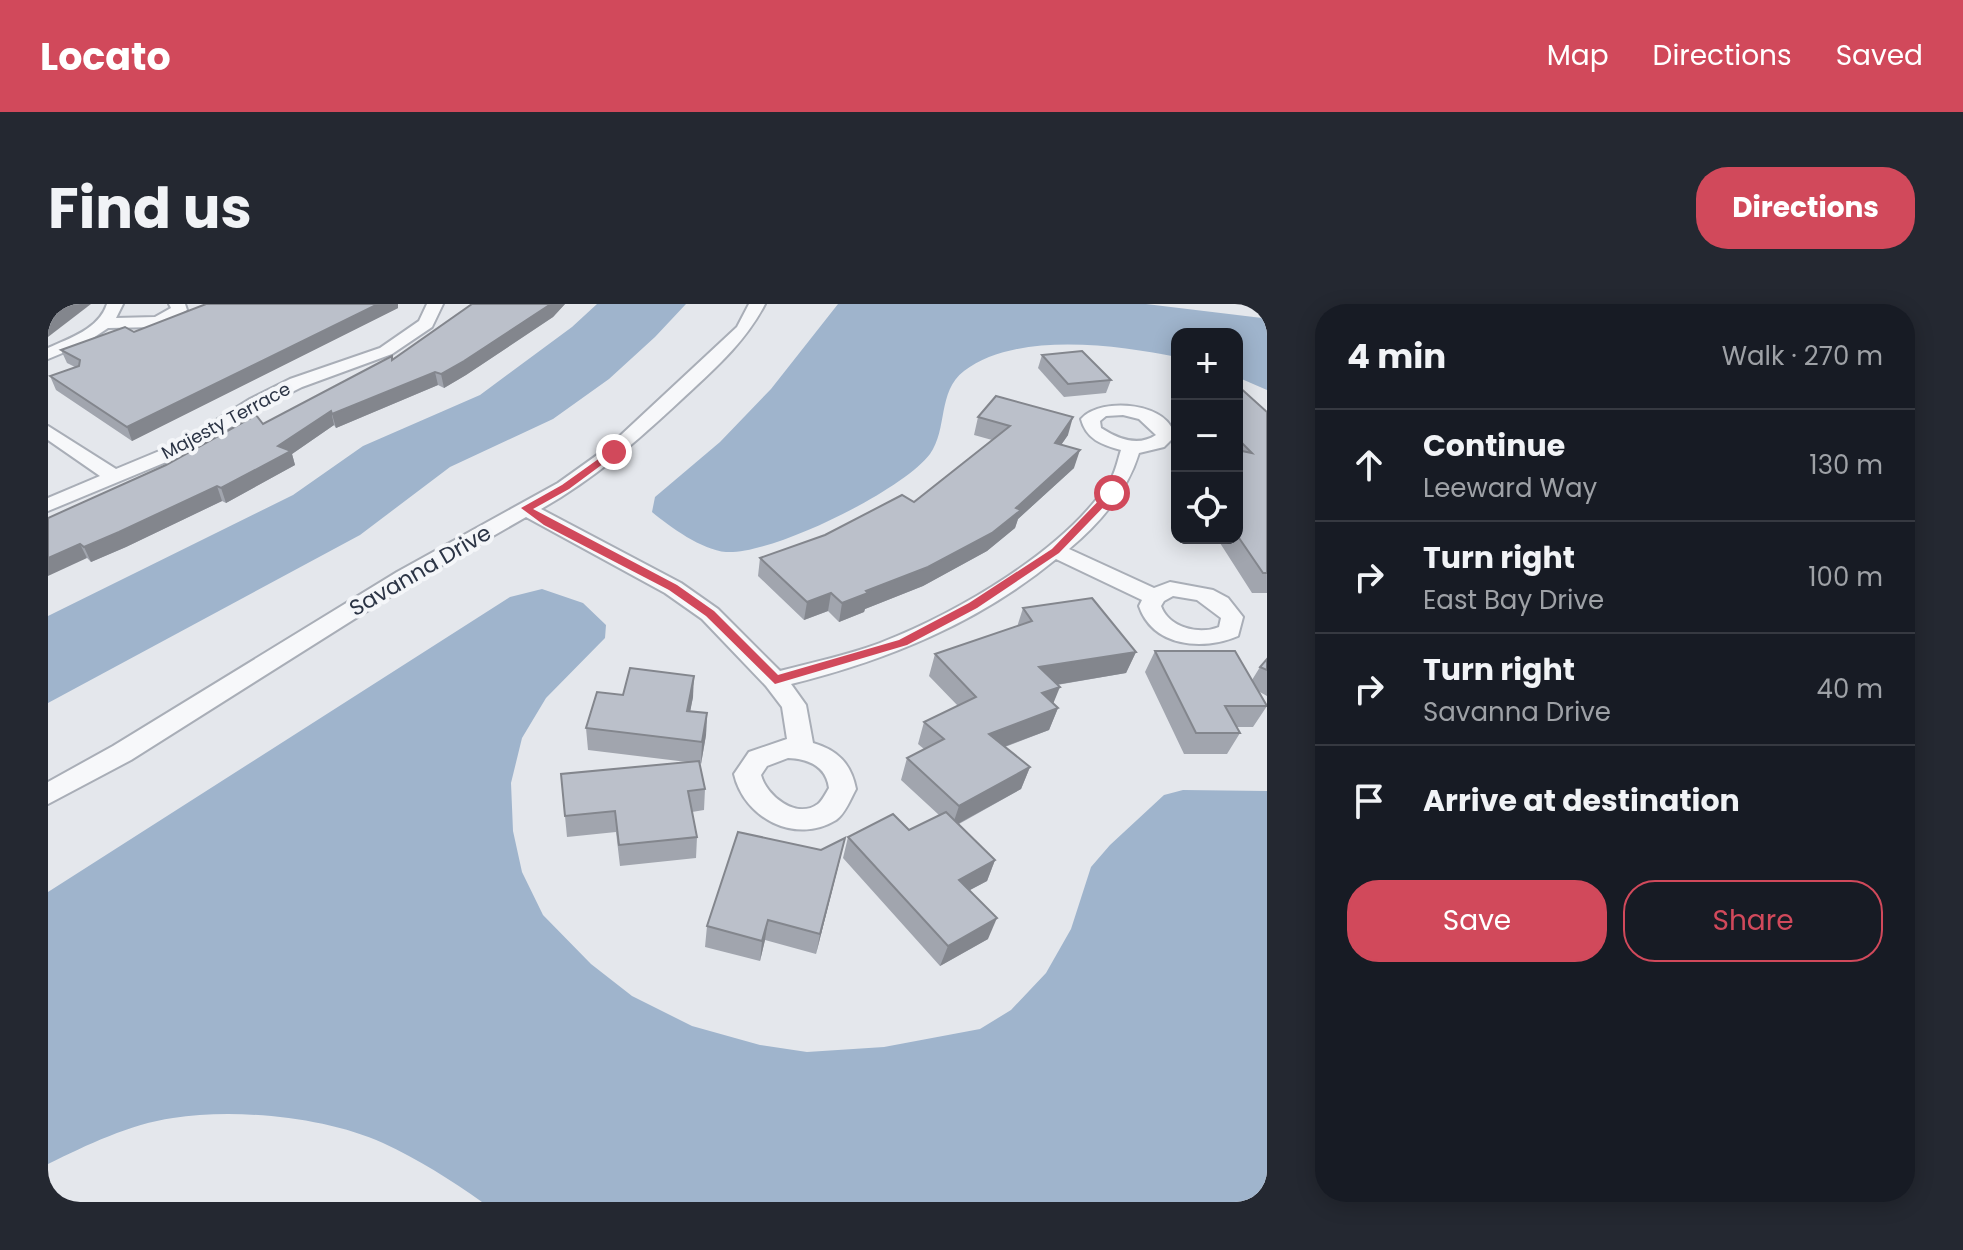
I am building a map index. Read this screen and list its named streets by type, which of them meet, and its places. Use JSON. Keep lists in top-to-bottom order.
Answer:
{
  "streets": {
    "street": ["Majesty Terrace", "Savanna Drive"]
  },
  "page": {
    "header": "Locato",
    "nav": ["Map", "Directions", "Saved"],
    "title": "Find us",
    "buttons": [
      "Directions",
      ["Save", "Share"]
    ],
    "heading": ["4 min", "Walk · 270 m"],
    "map_buttons": ["+", "−"],
    "list": [
      ["Continue", "Leeward Way", "130 m"],
      ["Turn right", "East Bay Drive", "100 m"],
      ["Turn right", "Savanna Drive", "40 m"],
      "Arrive at destination"
    ]
  }
}
